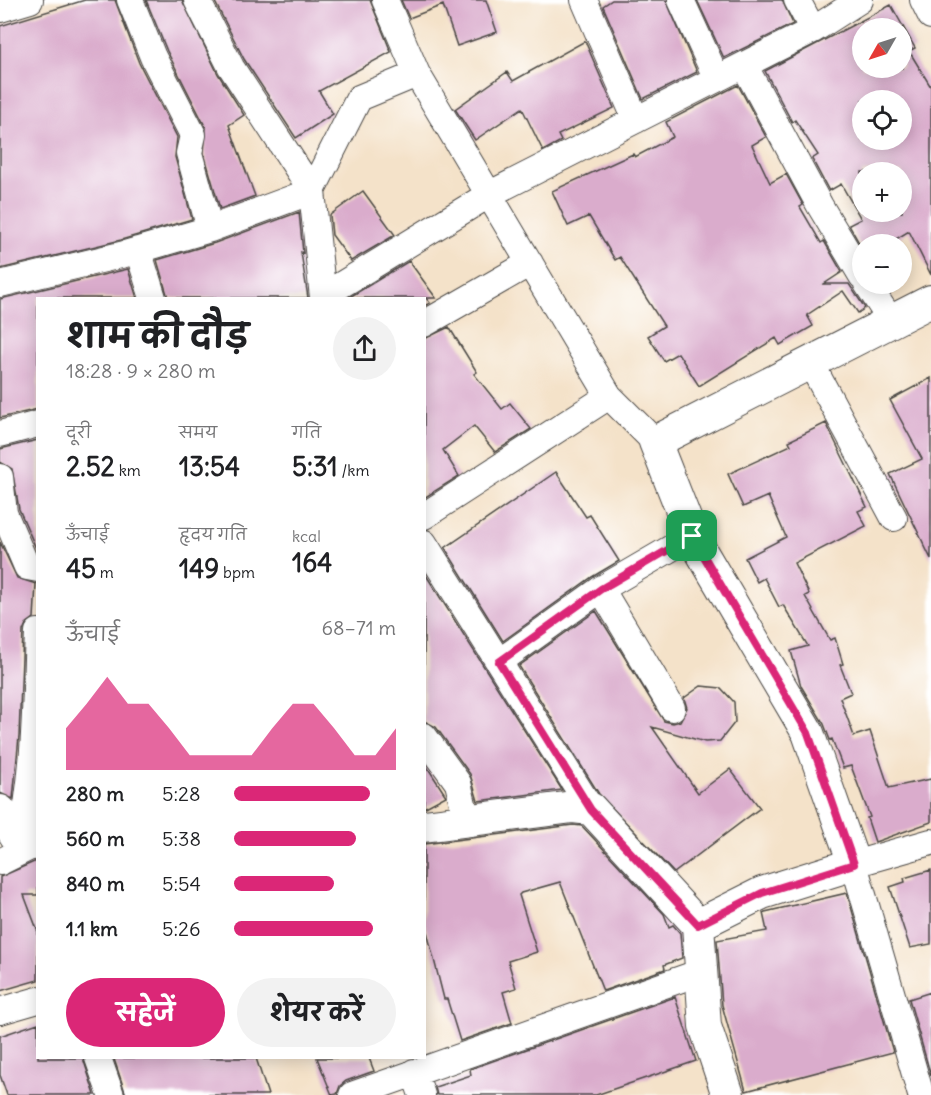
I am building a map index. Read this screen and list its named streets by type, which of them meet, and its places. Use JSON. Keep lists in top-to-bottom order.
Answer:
{
  "north": "bottom left",
  "page": {
    "map_buttons": ["+", "−"],
    "heading": ["शाम की दौड़", "18:28 · 9 × 280 m"],
    "stats": [
      ["दूरी", "2.52 km"],
      ["समय", "13:54"],
      ["गति", "5:31 /km"],
      ["ऊँचाई", "45 m"],
      ["हृदय गति", "149 bpm"],
      ["kcal", "164"]
    ],
    "chart": ["ऊँचाई", "68–71 m"],
    "list": [
      {
        "name": "280 m",
        "note": "5:28"
      },
      {
        "name": "560 m",
        "note": "5:38"
      },
      {
        "name": "840 m",
        "note": "5:54"
      },
      {
        "name": "1.1 km",
        "note": "5:26"
      }
    ],
    "buttons": ["सहेजें", "शेयर करें"]
  }
}
